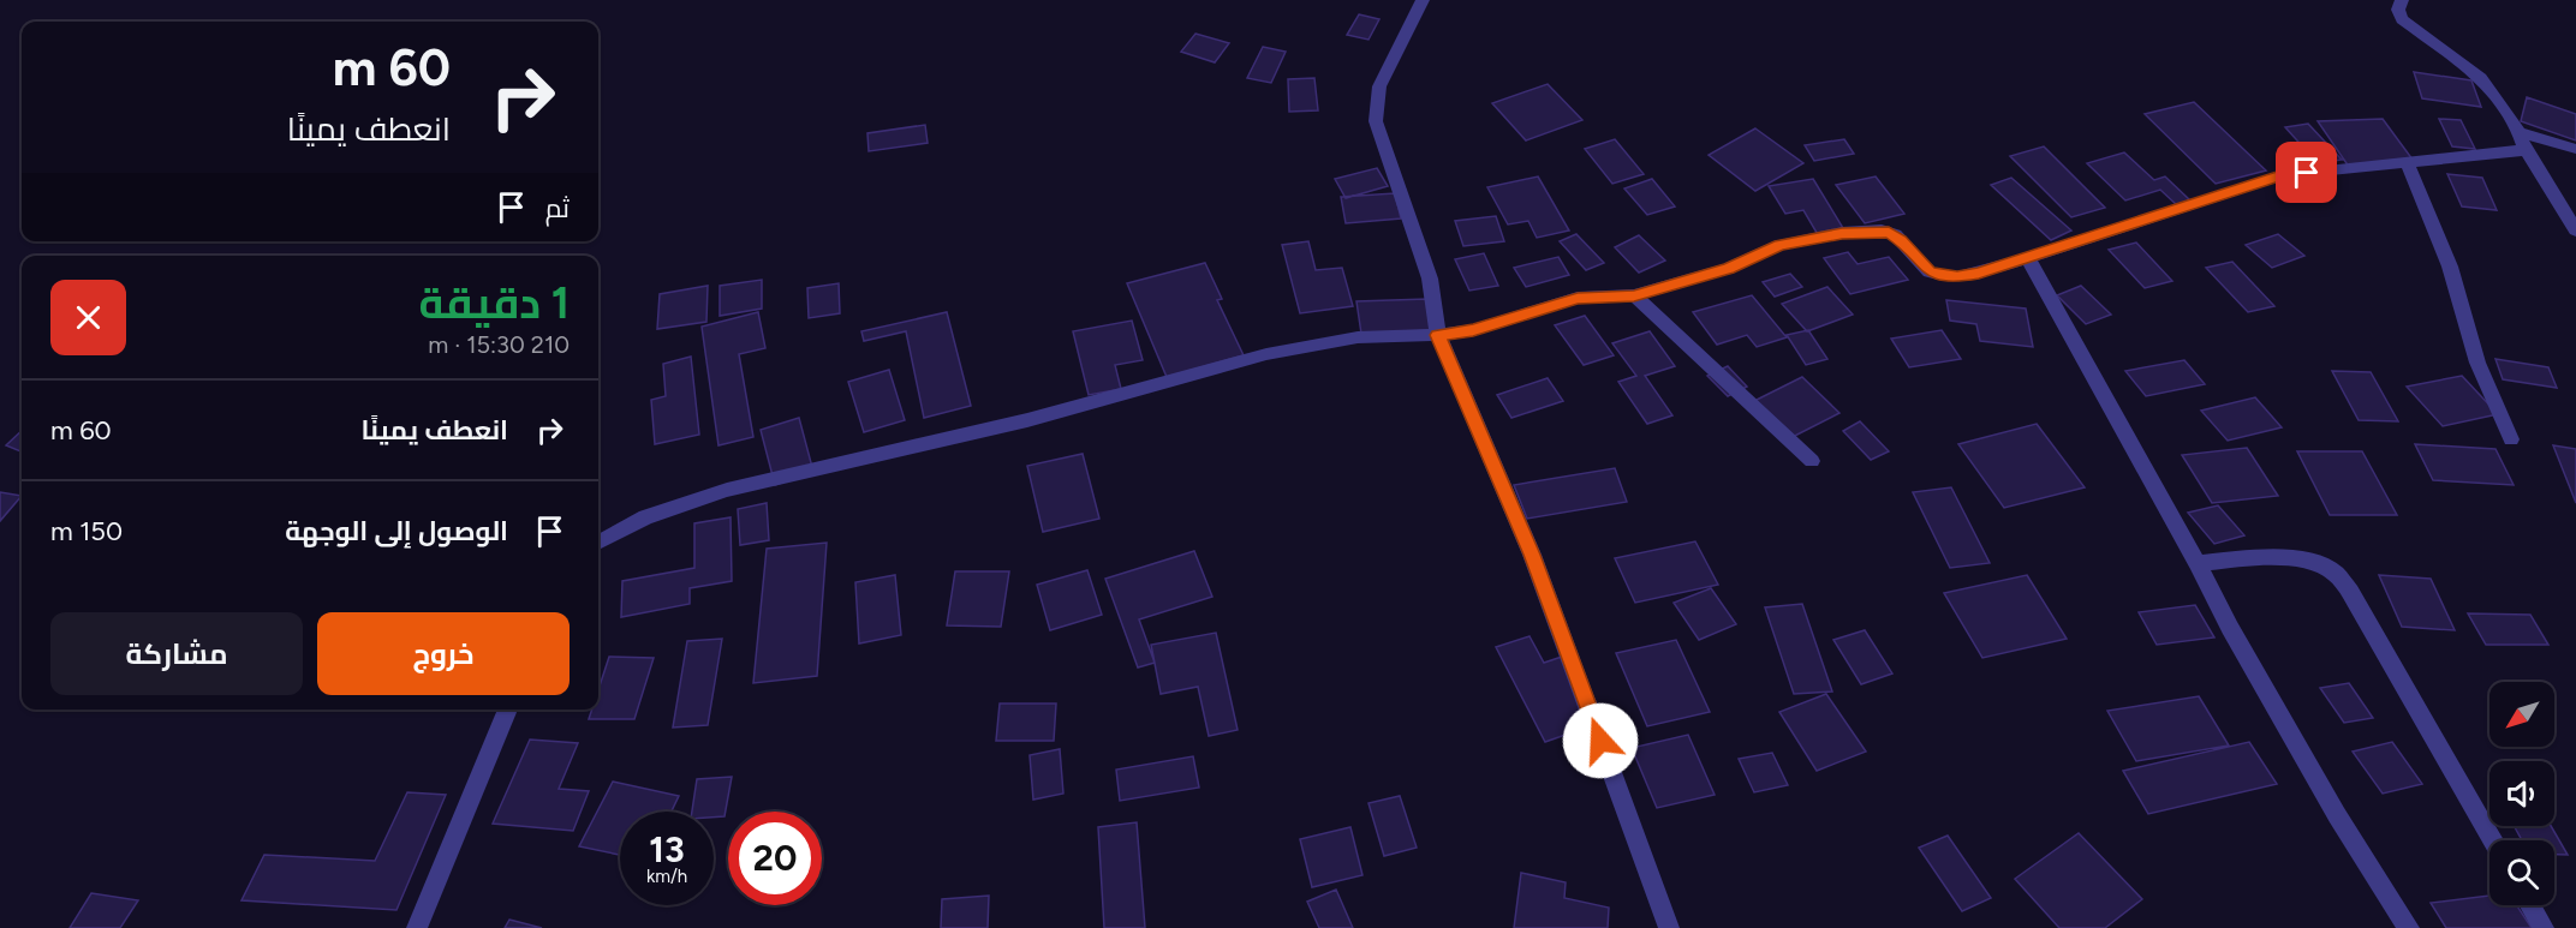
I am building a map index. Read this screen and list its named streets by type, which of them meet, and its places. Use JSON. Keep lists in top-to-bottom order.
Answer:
{
  "north": "bottom left",
  "page": {
    "turn": ["60 m", "انعطف يمينًا"],
    "then": "ثم",
    "heading": ["1 دقيقة", "210 m · 15:30"],
    "list": [
      {
        "name": "انعطف يمينًا",
        "value": "60 m"
      },
      {
        "name": "الوصول إلى الوجهة",
        "value": "150 m"
      }
    ],
    "buttons": ["خروج", "مشاركة"],
    "speed": "13 km/h",
    "limit": "20"
  }
}
